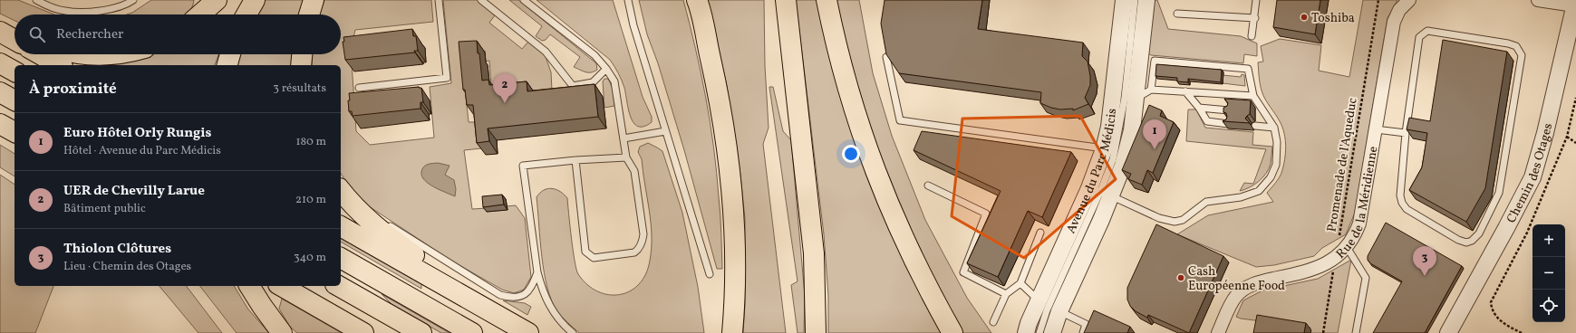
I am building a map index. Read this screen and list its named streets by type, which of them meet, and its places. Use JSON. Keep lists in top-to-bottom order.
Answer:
{
  "streets": {
    "street": ["Avenue du Parc Médicis", "Chemin des Otages", "Rue de la Méridienne"],
    "path": ["Promenade de l'Aqueduc"]
  },
  "crossings": [
    ["Promenade de l'Aqueduc", "Rue de la Méridienne"]
  ],
  "places": ["Toshiba", "Cash Européenne Food"],
  "page": {
    "search": "Rechercher",
    "heading": ["À proximité", "3 résultats"],
    "pins": ["2", "1", "3"],
    "list": [
      {
        "mark": "1",
        "name": "Euro Hôtel Orly Rungis",
        "note": "Hôtel · Avenue du Parc Médicis",
        "value": "180 m"
      },
      {
        "mark": "2",
        "name": "UER de Chevilly Larue",
        "note": "Bâtiment public",
        "value": "210 m"
      },
      {
        "mark": "3",
        "name": "Thiolon Clôtures",
        "note": "Lieu · Chemin des Otages",
        "value": "340 m"
      }
    ],
    "map_buttons": ["+", "−"]
  }
}
